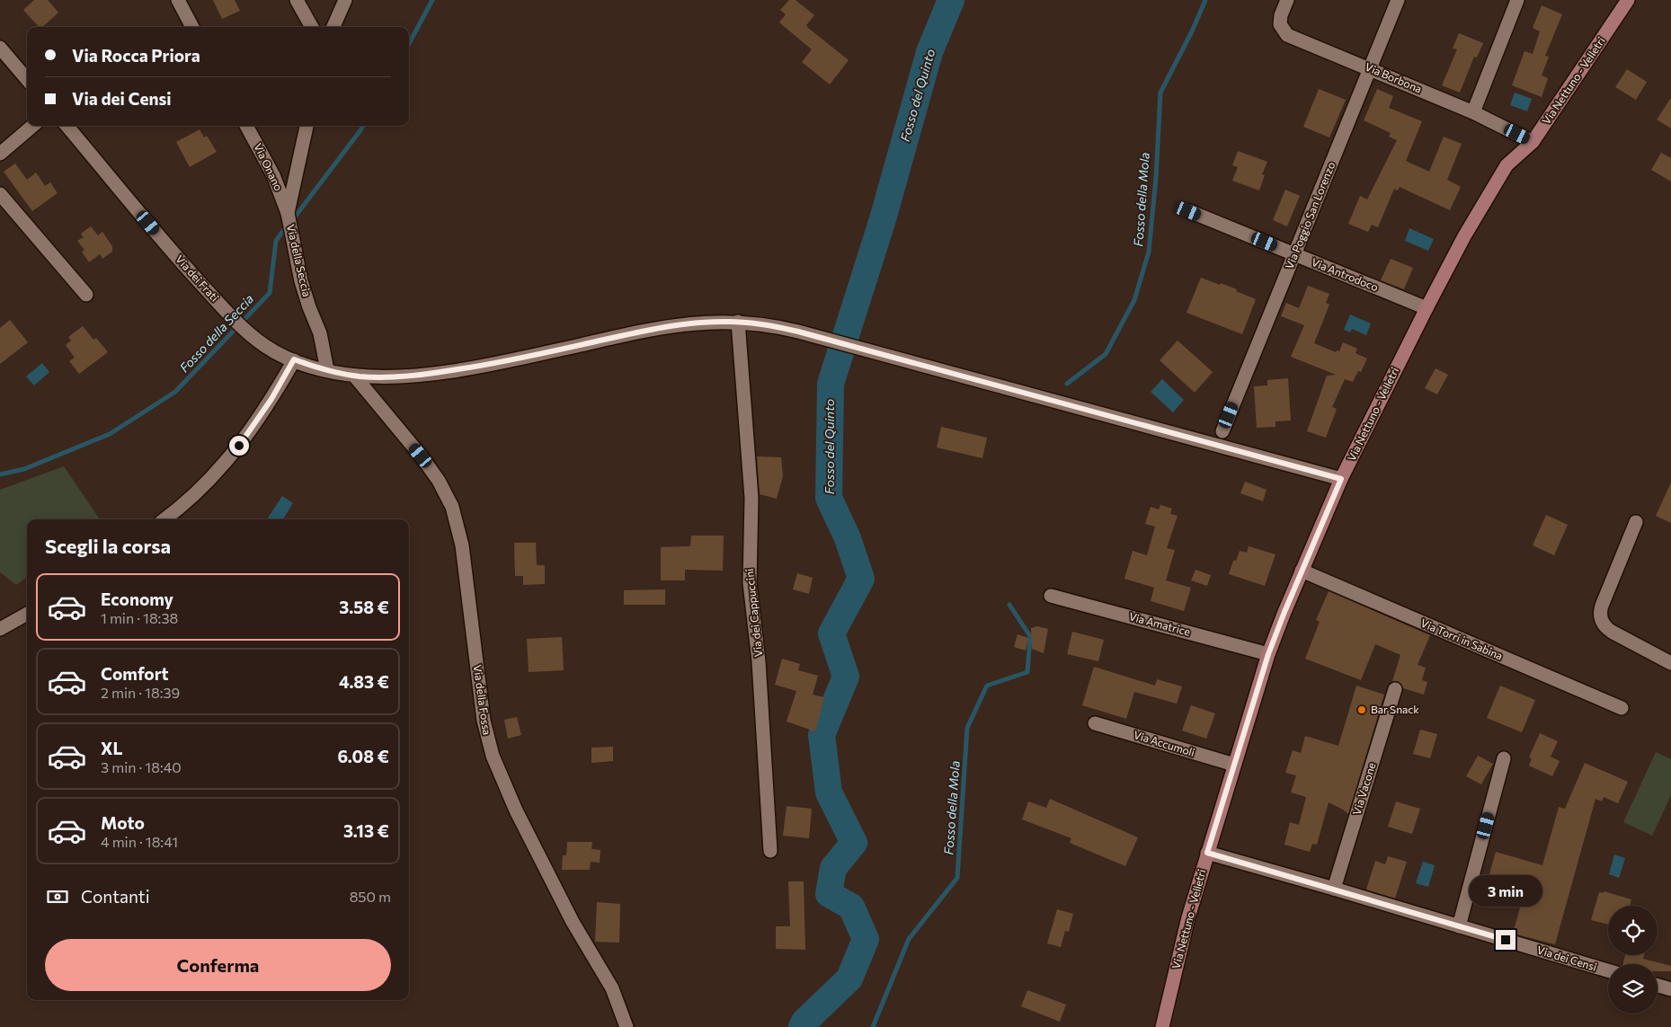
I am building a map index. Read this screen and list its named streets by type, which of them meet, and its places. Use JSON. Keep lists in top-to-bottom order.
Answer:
{
  "streets": {
    "main road": ["Via Nettuno - Velletri"],
    "street": [
      "Via Borbona",
      "Via Onano",
      "Via Poggio San Lorenzo",
      "Via della Seccia",
      "Via Antrodoco",
      "Via dei Frati",
      "Via dei Cappuccini",
      "Via Amatrice",
      "Via Torri in Sabina",
      "Via della Fossa",
      "Via Accumoli",
      "Via Vacone",
      "Via dei Censi"
    ]
  },
  "crossings": [
    ["Via Borbona", "Via Nettuno - Velletri"],
    ["Via Borbona", "Via Poggio San Lorenzo"],
    ["Via Nettuno - Velletri", "Via Antrodoco"],
    ["Via Nettuno - Velletri", "Via dei Frati"],
    ["Via Nettuno - Velletri", "Via Amatrice"],
    ["Via Nettuno - Velletri", "Via Torri in Sabina"],
    ["Via Nettuno - Velletri", "Via Accumoli"],
    ["Via Nettuno - Velletri", "Via dei Censi"],
    ["Via Onano", "Via della Seccia"],
    ["Via Poggio San Lorenzo", "Via Antrodoco"],
    ["Via della Seccia", "Via dei Frati"],
    ["Via dei Frati", "Via dei Cappuccini"],
    ["Via dei Frati", "Via della Fossa"],
    ["Via Vacone", "Via dei Censi"]
  ],
  "water": ["Fosso del Quinto", "Fosso della Mola", "Fosso della Seccia"],
  "places": ["Bar Snack"],
  "page": {
    "banner": ["Via Rocca Priora", "Via dei Censi"],
    "heading": "Scegli la corsa",
    "list": [
      {
        "name": "Economy",
        "note": "1 min · 18:38",
        "value": "3.58 €"
      },
      {
        "name": "Comfort",
        "note": "2 min · 18:39",
        "value": "4.83 €"
      },
      {
        "name": "XL",
        "note": "3 min · 18:40",
        "value": "6.08 €"
      },
      {
        "name": "Moto",
        "note": "4 min · 18:41",
        "value": "3.13 €"
      }
    ],
    "pay": ["Contanti", "850 m"],
    "bubble": "3 min",
    "buttons": "Conferma"
  }
}
